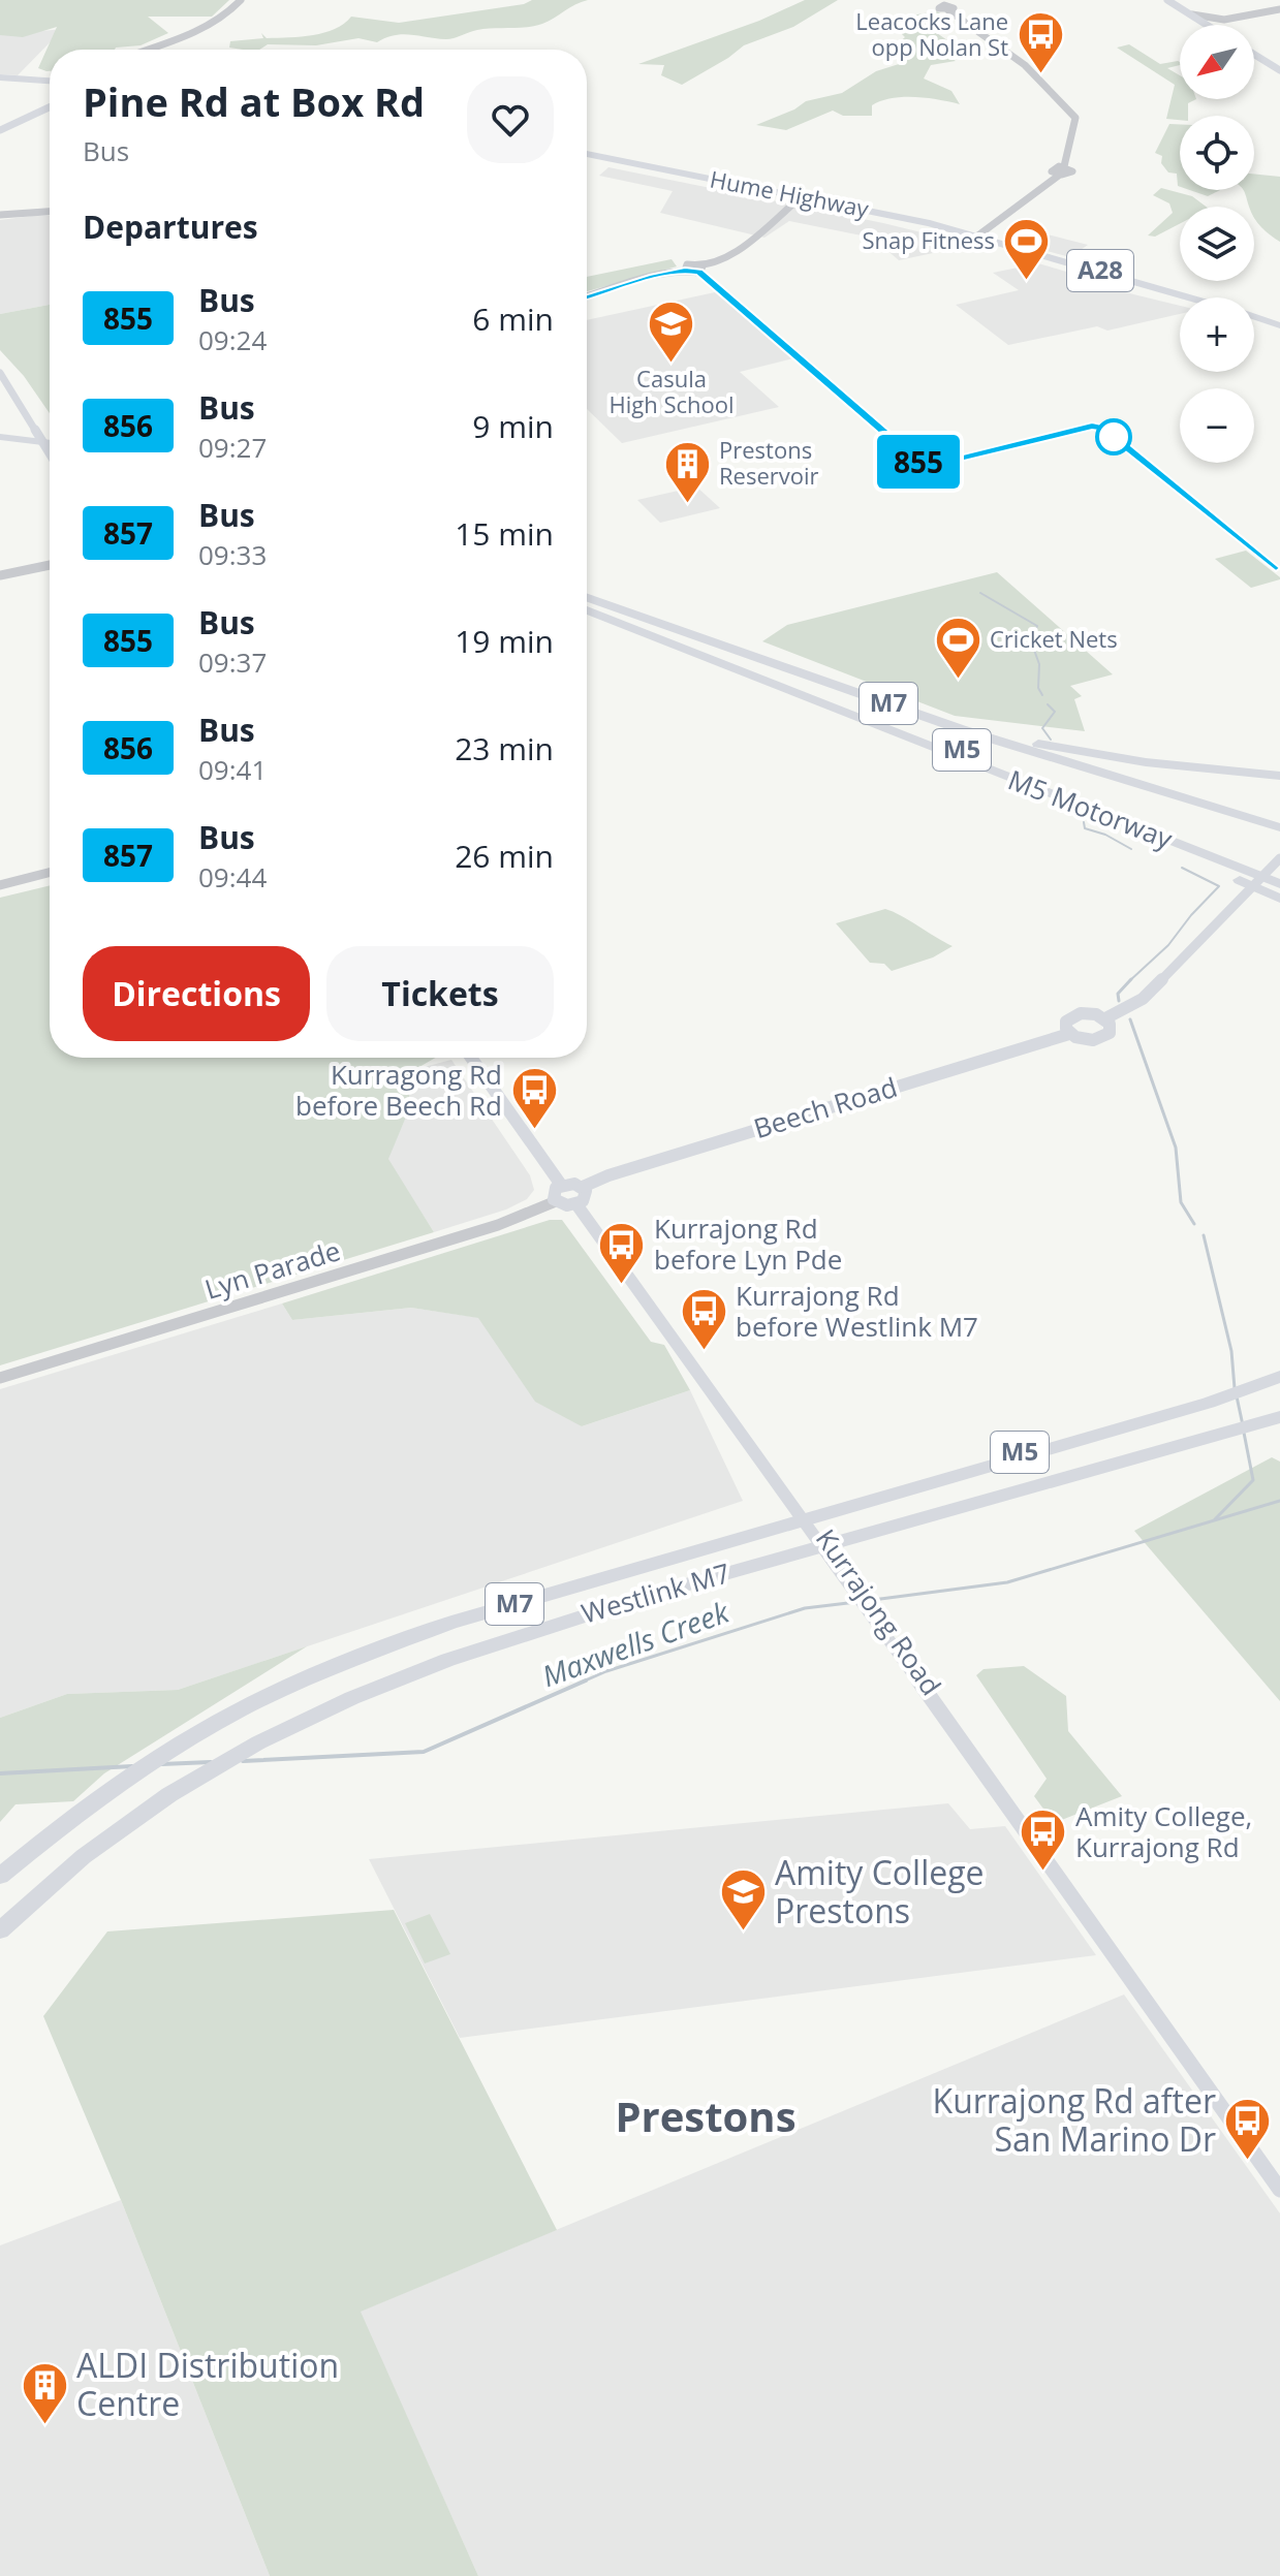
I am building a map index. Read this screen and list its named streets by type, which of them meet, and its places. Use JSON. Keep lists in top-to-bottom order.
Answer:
{
  "streets": {
    "highway": [
      "Hume Highway",
      "A28",
      "M7",
      "M5",
      "M5 Motorway",
      "Westlink M7"
    ],
    "main road": ["Beech Road", "Kurrajong Road"],
    "street": ["Lyn Parade"]
  },
  "crossings": [
    ["M5", "M5 Motorway"]
  ],
  "districts": ["Prestons"],
  "water": ["Maxwells Creek"],
  "places": {
    "bus stop": [
      "Leacocks Lane opp Nolan St",
      "Kurragong Rd before Beech Rd",
      "Kurrajong Rd before Lyn Pde",
      "Kurrajong Rd before Westlink M7",
      "Amity College, Kurrajong Rd",
      "Kurrajong Rd after San Marino Dr"
    ],
    "sports": ["Snap Fitness", "Cricket Nets"],
    "school or university": ["Casula High School", "Amity College Prestons"],
    "building": ["Prestons Reservoir", "ALDI Distribution Centre"]
  },
  "lines": ["bus line 855"],
  "north": "bottom left",
  "page": {
    "on_map": "855",
    "map_buttons": ["+", "−"],
    "heading": [
      ["Pine Rd at Box Rd", "Bus"],
      "Departures"
    ],
    "list": [
      {
        "mark": "855",
        "name": "Bus",
        "note": "09:24",
        "value": "6 min"
      },
      {
        "mark": "856",
        "name": "Bus",
        "note": "09:27",
        "value": "9 min"
      },
      {
        "mark": "857",
        "name": "Bus",
        "note": "09:33",
        "value": "15 min"
      },
      {
        "mark": "855",
        "name": "Bus",
        "note": "09:37",
        "value": "19 min"
      },
      {
        "mark": "856",
        "name": "Bus",
        "note": "09:41",
        "value": "23 min"
      },
      {
        "mark": "857",
        "name": "Bus",
        "note": "09:44",
        "value": "26 min"
      }
    ],
    "buttons": ["Directions", "Tickets"]
  }
}
